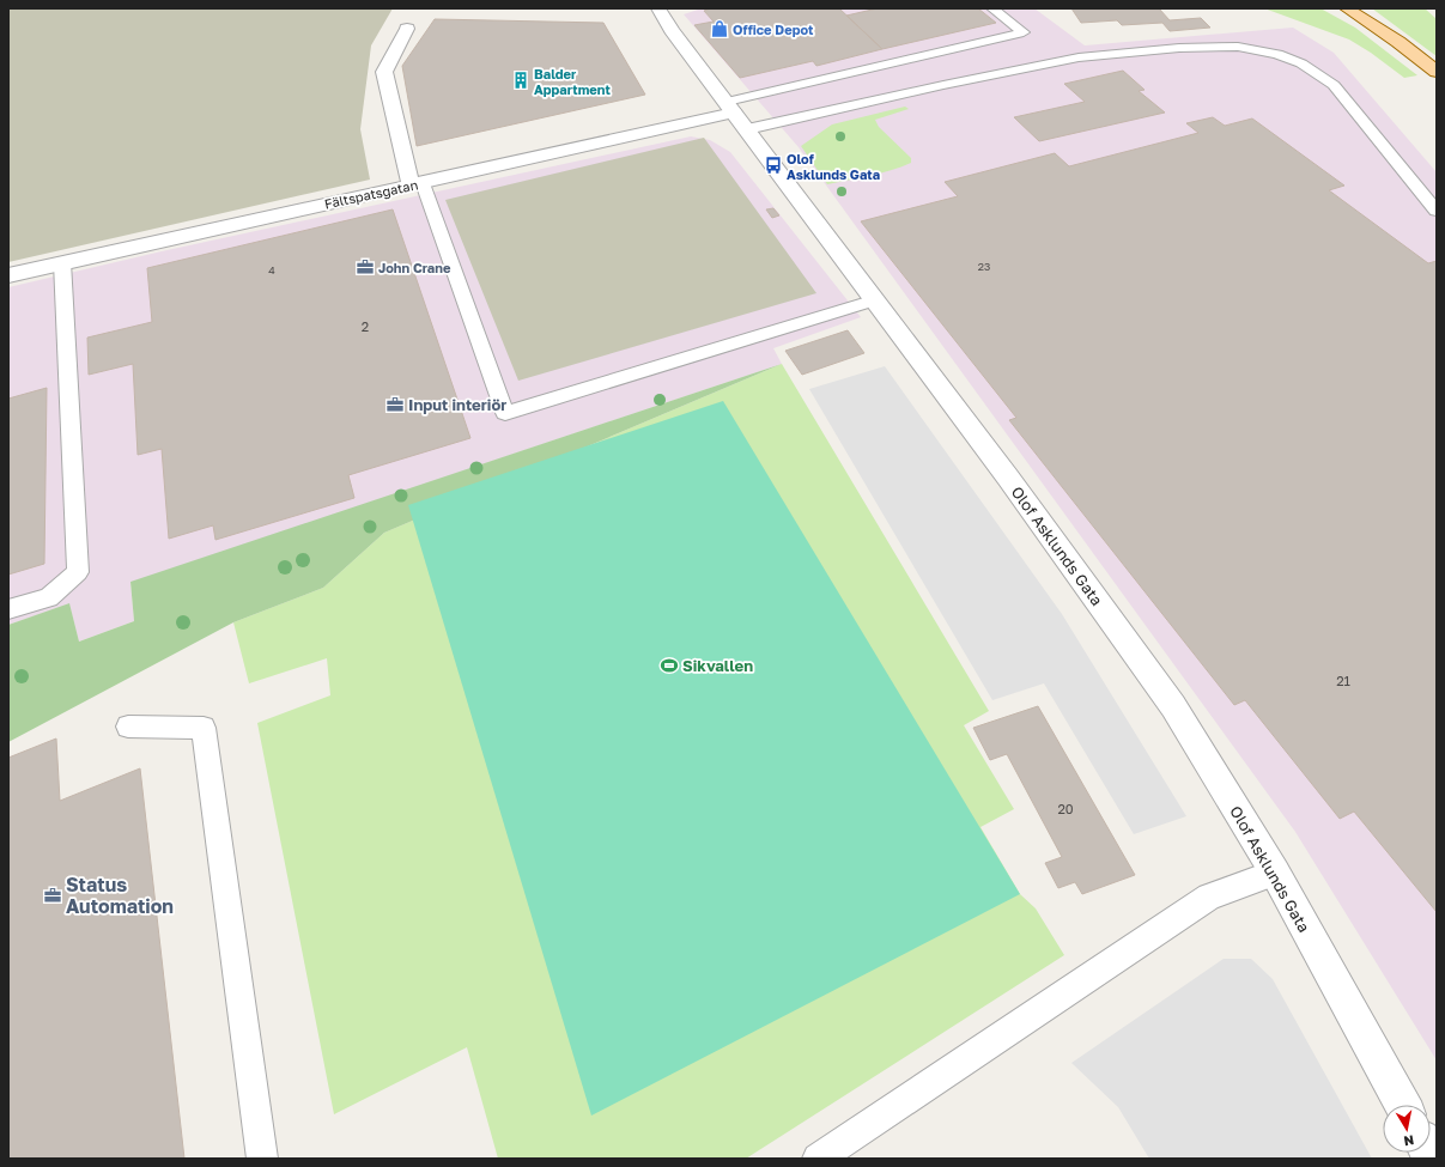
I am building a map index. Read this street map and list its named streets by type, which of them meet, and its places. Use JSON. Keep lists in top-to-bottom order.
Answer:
{
  "streets": {
    "street": ["Fältspatsgatan", "Olof Asklunds Gata"]
  },
  "crossings": [
    ["Fältspatsgatan", "Olof Asklunds Gata"]
  ],
  "places": {
    "shop": ["Office Depot"],
    "building": ["Balder Appartment"],
    "bus stop": ["Olof Asklunds Gata"],
    "office": ["John Crane", "Input interiör", "Status Automation"],
    "sports": ["Sikvallen"]
  },
  "house_numbers": [
    "23",
    "4",
    "2",
    "21",
    "20"
  ],
  "north": "bottom"
}
